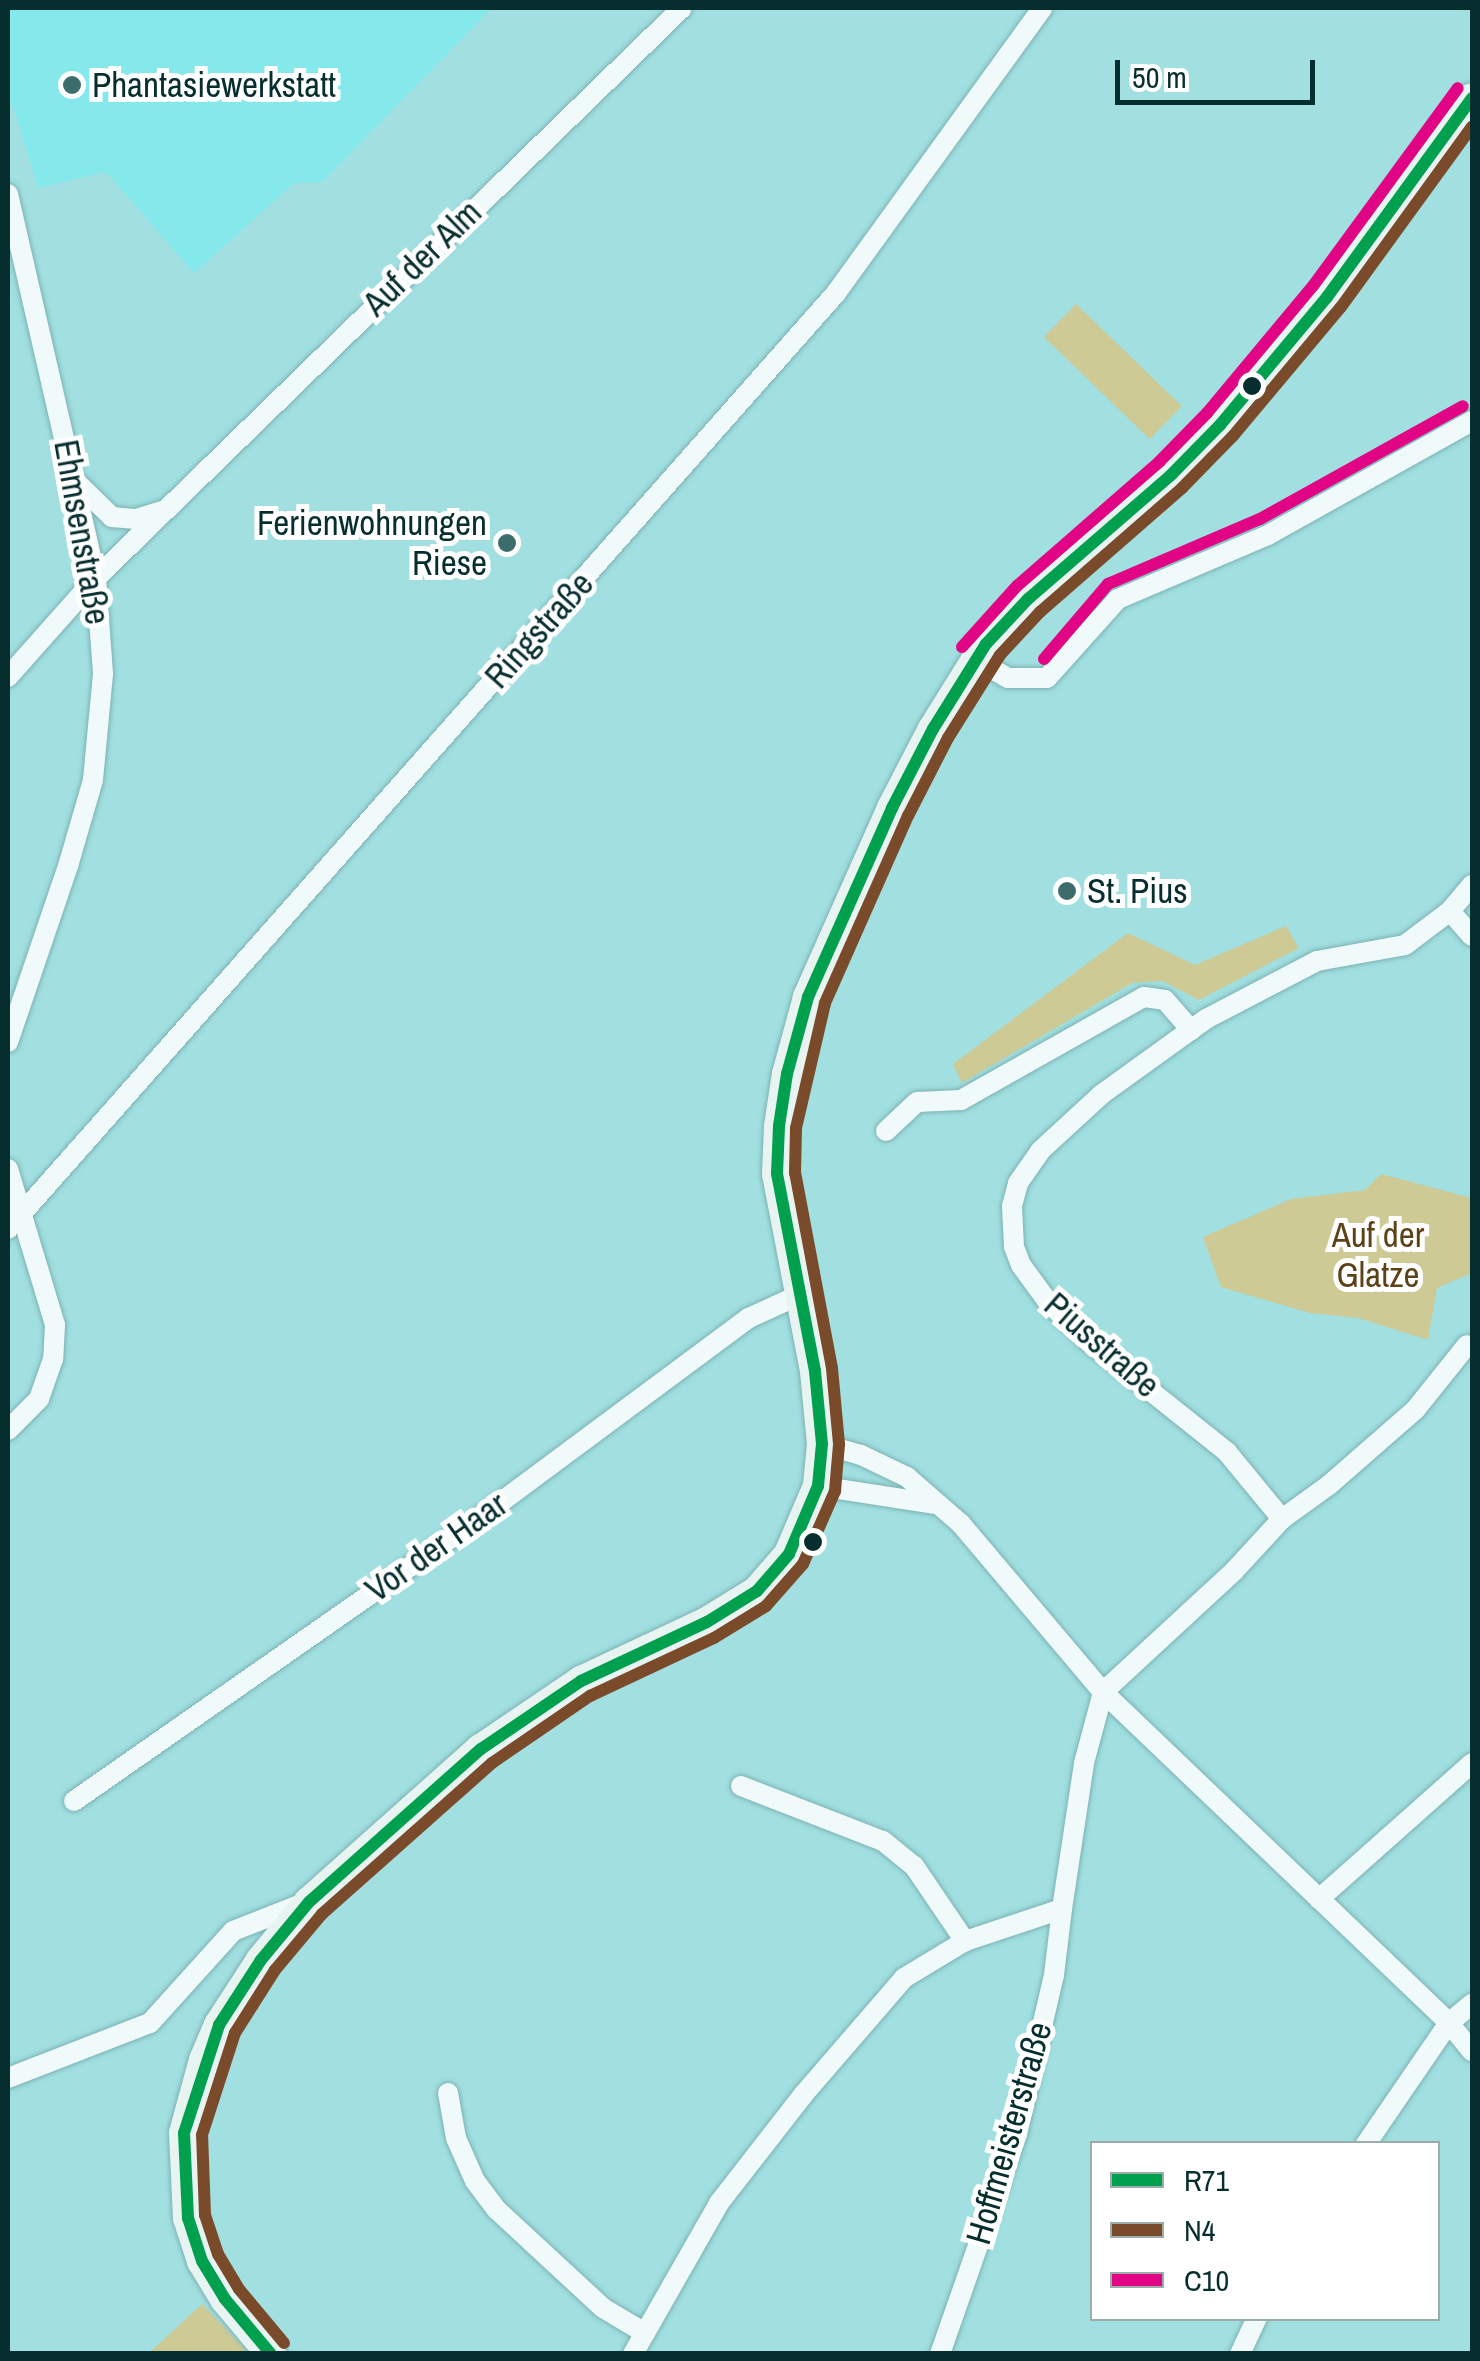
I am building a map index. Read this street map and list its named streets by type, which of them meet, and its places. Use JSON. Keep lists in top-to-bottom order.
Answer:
{
  "streets": {
    "street": [
      "Auf der Alm",
      "Ehmsenstraße",
      "Ringstraße",
      "Piusstraße",
      "Vor der Haar",
      "Hoffmeisterstraße"
    ]
  },
  "crossings": [
    ["Auf der Alm", "Ehmsenstraße"]
  ],
  "parks": ["Auf der Glatze"],
  "places": ["Phantasiewerkstatt", "Ferienwohnungen Riese", "St. Pius"],
  "lines": ["transit line C10", "transit line R71", "transit line N4"],
  "legend": ["R71", "N4", "C10"],
  "scale_bar": "50 m"
}
